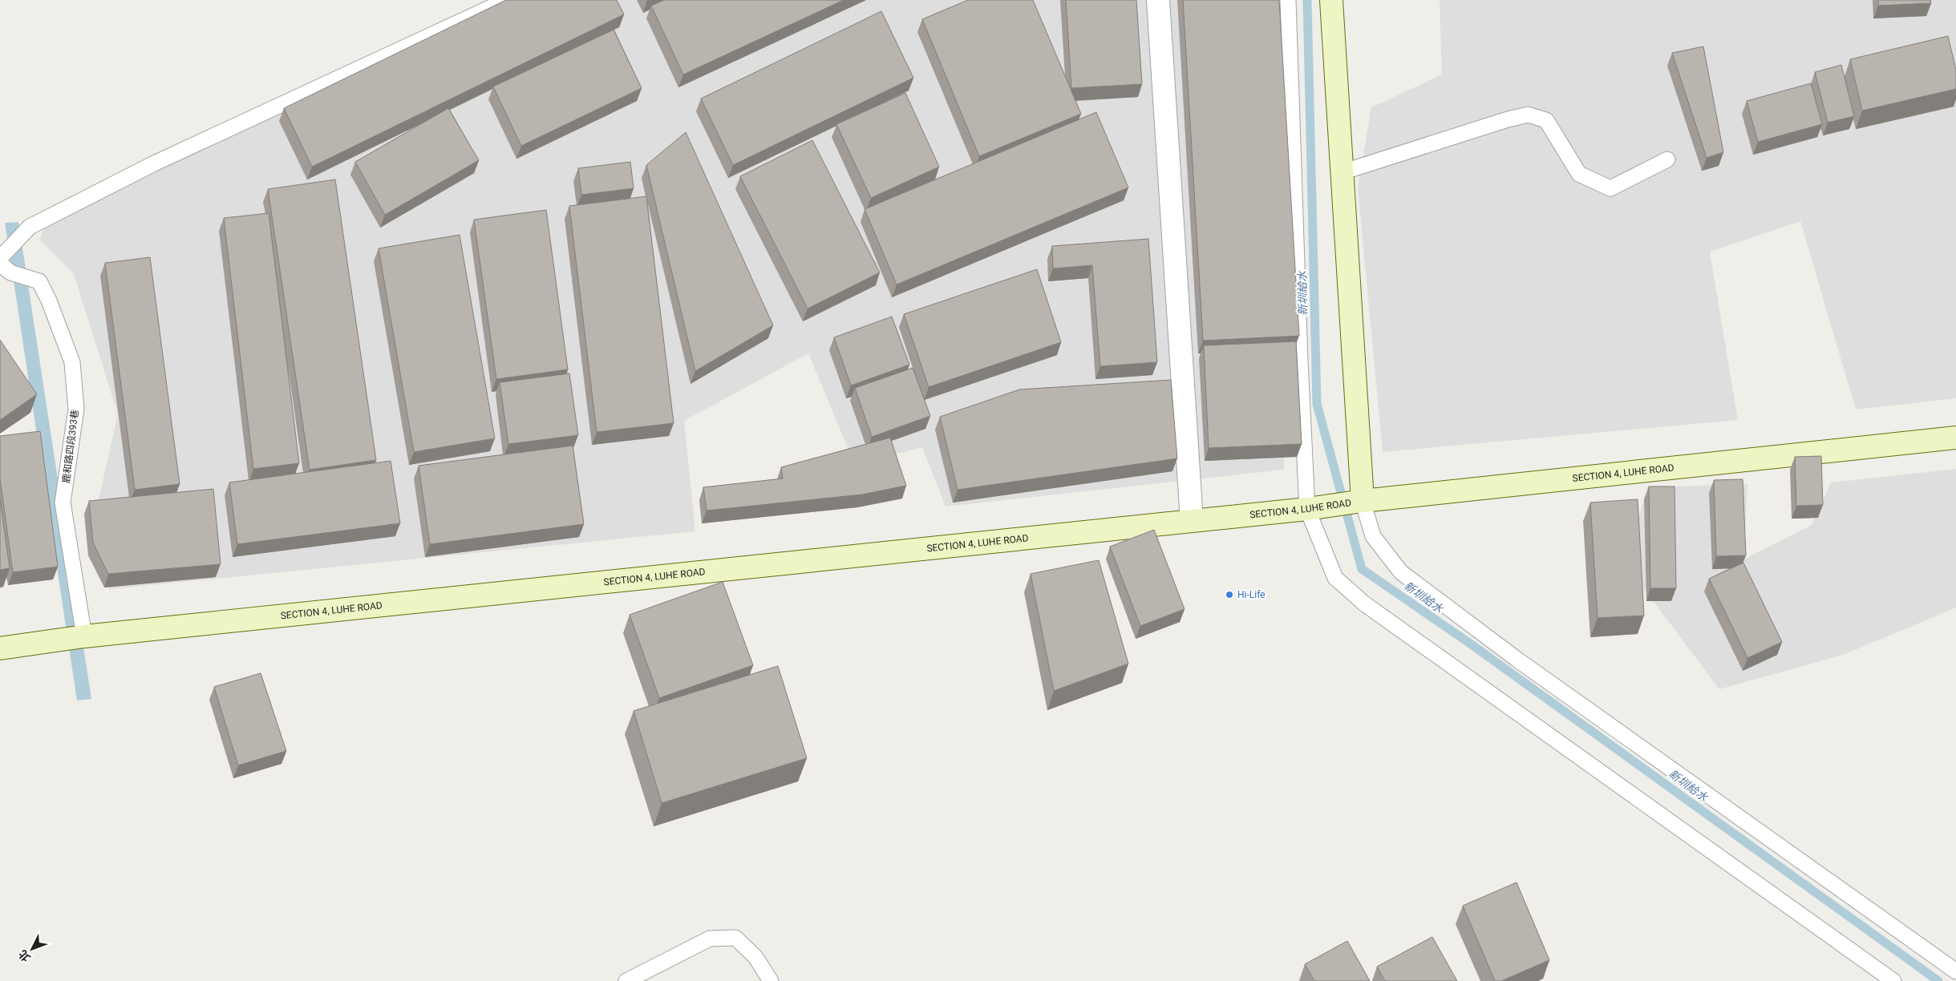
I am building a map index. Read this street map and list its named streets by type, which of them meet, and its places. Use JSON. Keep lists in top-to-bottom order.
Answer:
{
  "streets": {
    "main road": ["SECTION 4, LUHE ROAD"],
    "lane": ["鹿和路四段393巷"]
  },
  "crossings": [
    ["鹿和路四段393巷", "SECTION 4, LUHE ROAD"]
  ],
  "water": ["新圳給水"],
  "places": ["Hi-Life"],
  "north": "bottom left"
}
